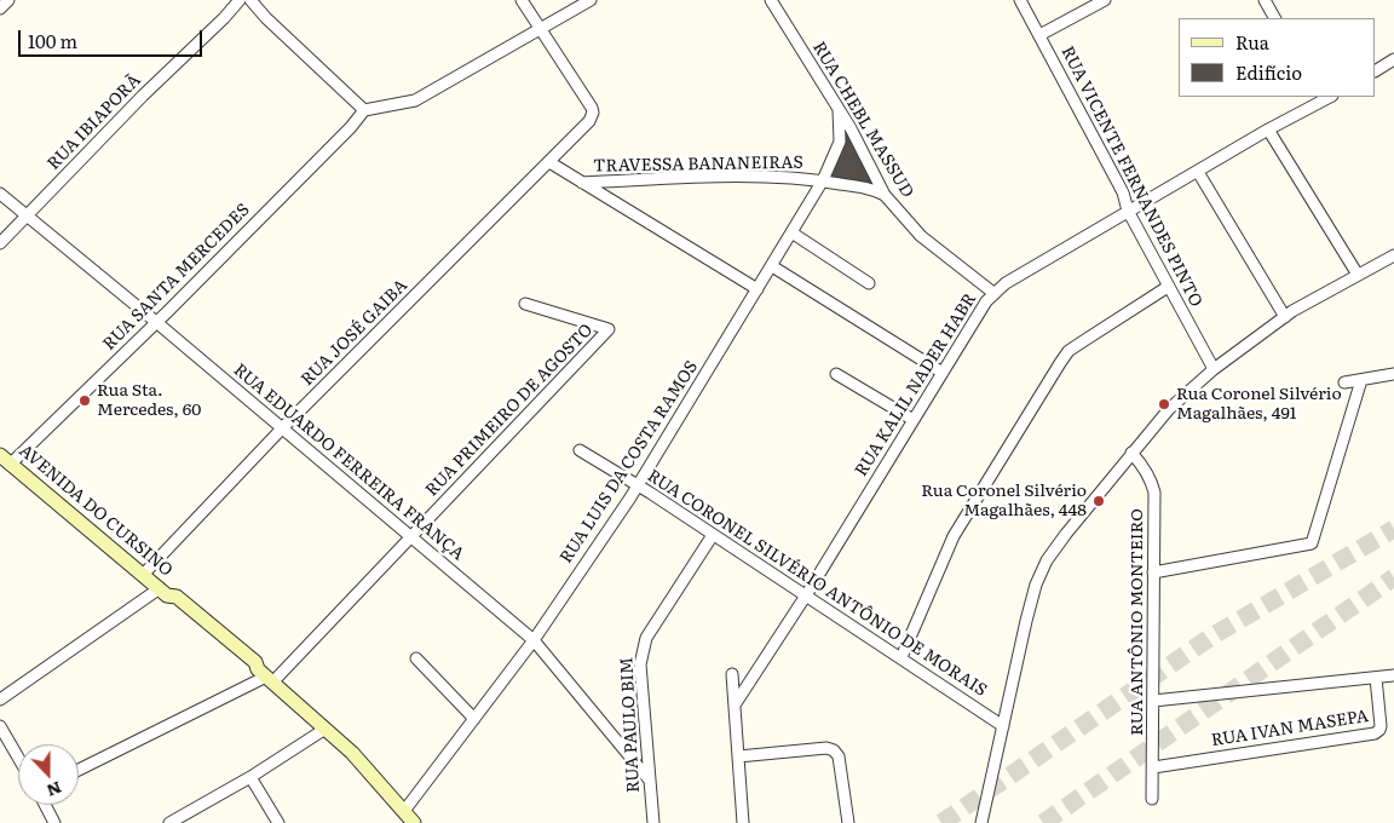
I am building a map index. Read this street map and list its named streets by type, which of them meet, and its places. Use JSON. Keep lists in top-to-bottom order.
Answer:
{
  "streets": {
    "main road": ["AVENIDA DO CURSINO"],
    "street": [
      "RUA CHEBL MASSUD",
      "RUA IBIAPORÃ",
      "TRAVESSA BANANEIRAS",
      "RUA VICENTE FERNANDES PINTO",
      "RUA SANTA MERCEDES",
      "RUA JOSÉ GAIBA",
      "RUA KALIL NADER HABR",
      "RUA PRIMEIRO DE AGOSTO",
      "RUA EDUARDO FERREIRA FRANÇA",
      "RUA LUIS DA COSTA RAMOS",
      "RUA CORONEL SILVÉRIO ANTÔNIO DE MORAIS",
      "RUA ANTÔNIO MONTEIRO",
      "RUA PAULO BIM",
      "RUA IVAN MASEPA"
    ]
  },
  "crossings": [
    ["RUA CHEBL MASSUD", "TRAVESSA BANANEIRAS"],
    ["RUA CHEBL MASSUD", "RUA KALIL NADER HABR"],
    ["RUA CHEBL MASSUD", "RUA LUIS DA COSTA RAMOS"],
    ["RUA IBIAPORÃ", "RUA EDUARDO FERREIRA FRANÇA"],
    ["TRAVESSA BANANEIRAS", "RUA LUIS DA COSTA RAMOS"],
    ["RUA VICENTE FERNANDES PINTO", "RUA KALIL NADER HABR"],
    ["RUA SANTA MERCEDES", "RUA EDUARDO FERREIRA FRANÇA"],
    ["RUA SANTA MERCEDES", "AVENIDA DO CURSINO"],
    ["RUA JOSÉ GAIBA", "RUA EDUARDO FERREIRA FRANÇA"],
    ["RUA JOSÉ GAIBA", "AVENIDA DO CURSINO"],
    ["RUA KALIL NADER HABR", "RUA CORONEL SILVÉRIO ANTÔNIO DE MORAIS"],
    ["RUA PRIMEIRO DE AGOSTO", "RUA EDUARDO FERREIRA FRANÇA"],
    ["RUA PRIMEIRO DE AGOSTO", "AVENIDA DO CURSINO"],
    ["RUA EDUARDO FERREIRA FRANÇA", "RUA LUIS DA COSTA RAMOS"],
    ["RUA EDUARDO FERREIRA FRANÇA", "RUA PAULO BIM"],
    ["RUA LUIS DA COSTA RAMOS", "AVENIDA DO CURSINO"],
    ["RUA LUIS DA COSTA RAMOS", "RUA CORONEL SILVÉRIO ANTÔNIO DE MORAIS"],
    ["RUA CORONEL SILVÉRIO ANTÔNIO DE MORAIS", "RUA PAULO BIM"],
    ["RUA ANTÔNIO MONTEIRO", "RUA IVAN MASEPA"]
  ],
  "places": ["Rua Sta. Mercedes, 60", "Rua Coronel Silvério Magalhães, 491", "Rua Coronel Silvério Magalhães, 448"],
  "legend": ["Rua", "Edifício"],
  "scale_bar": "100 m",
  "north": "bottom"
}
